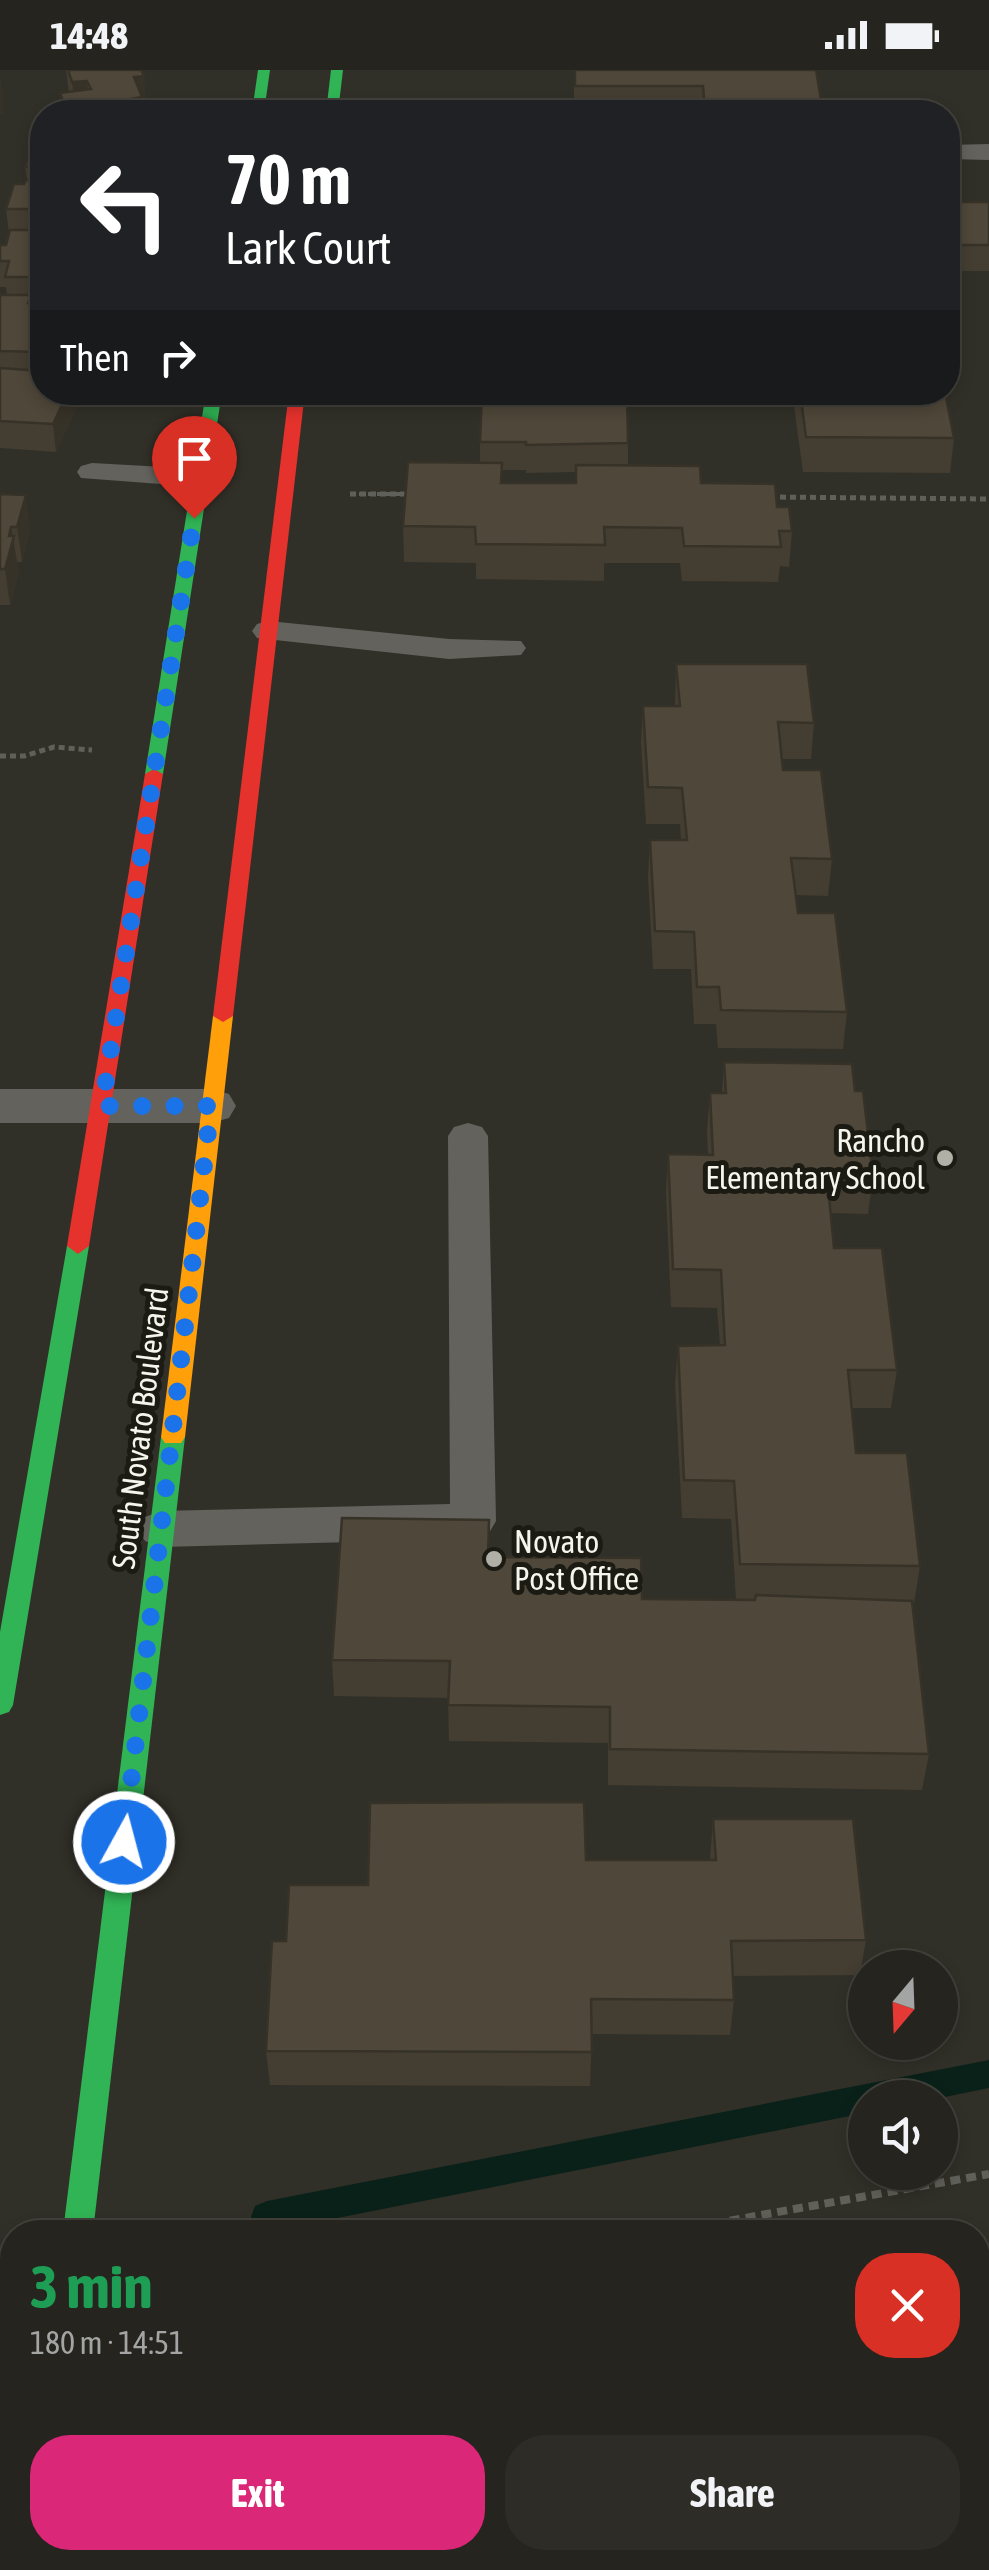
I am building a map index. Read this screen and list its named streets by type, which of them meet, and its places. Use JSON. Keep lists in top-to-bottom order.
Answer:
{
  "streets": {
    "main road": ["South Novato Boulevard"]
  },
  "places": ["Rancho Elementary School", "Novato Post Office"],
  "north": "bottom",
  "page": {
    "status": "14:48",
    "turn": ["70 m", "Lark Court"],
    "then": "Then",
    "heading": ["3 min", "180 m · 14:51"],
    "buttons": ["Exit", "Share"]
  }
}
